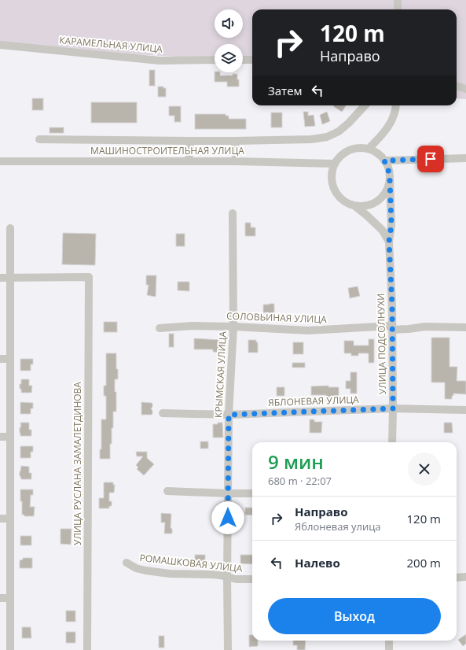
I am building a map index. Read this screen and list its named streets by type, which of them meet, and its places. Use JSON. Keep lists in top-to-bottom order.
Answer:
{
  "streets": {
    "street": [
      "КАРАМЕЛЬНАЯ УЛИЦА",
      "МАШИНОСТРОИТЕЛЬНАЯ УЛИЦА",
      "СОЛОВЬИНАЯ УЛИЦА",
      "УЛИЦА ПОДСОЛНУХИ",
      "КРЫМСКАЯ УЛИЦА",
      "ЯБЛОНЕВАЯ УЛИЦА",
      "УЛИЦА РУСЛАНА ЗАМАЛЕТДИНОВА",
      "РОМАШКОВАЯ УЛИЦА"
    ]
  },
  "crossings": [
    ["МАШИНОСТРОИТЕЛЬНАЯ УЛИЦА", "УЛИЦА ПОДСОЛНУХИ"],
    ["СОЛОВЬИНАЯ УЛИЦА", "УЛИЦА ПОДСОЛНУХИ"],
    ["СОЛОВЬИНАЯ УЛИЦА", "КРЫМСКАЯ УЛИЦА"],
    ["УЛИЦА ПОДСОЛНУХИ", "ЯБЛОНЕВАЯ УЛИЦА"],
    ["КРЫМСКАЯ УЛИЦА", "ЯБЛОНЕВАЯ УЛИЦА"],
    ["КРЫМСКАЯ УЛИЦА", "РОМАШКОВАЯ УЛИЦА"]
  ],
  "page": {
    "turn": ["120 m", "Направо"],
    "then": "Затем",
    "heading": ["9 мин", "680 m · 22:07"],
    "list": [
      {
        "name": "Направо",
        "note": "Яблоневая улица",
        "value": "120 m"
      },
      {
        "name": "Налево",
        "value": "200 m"
      }
    ],
    "buttons": "Выход"
  }
}
